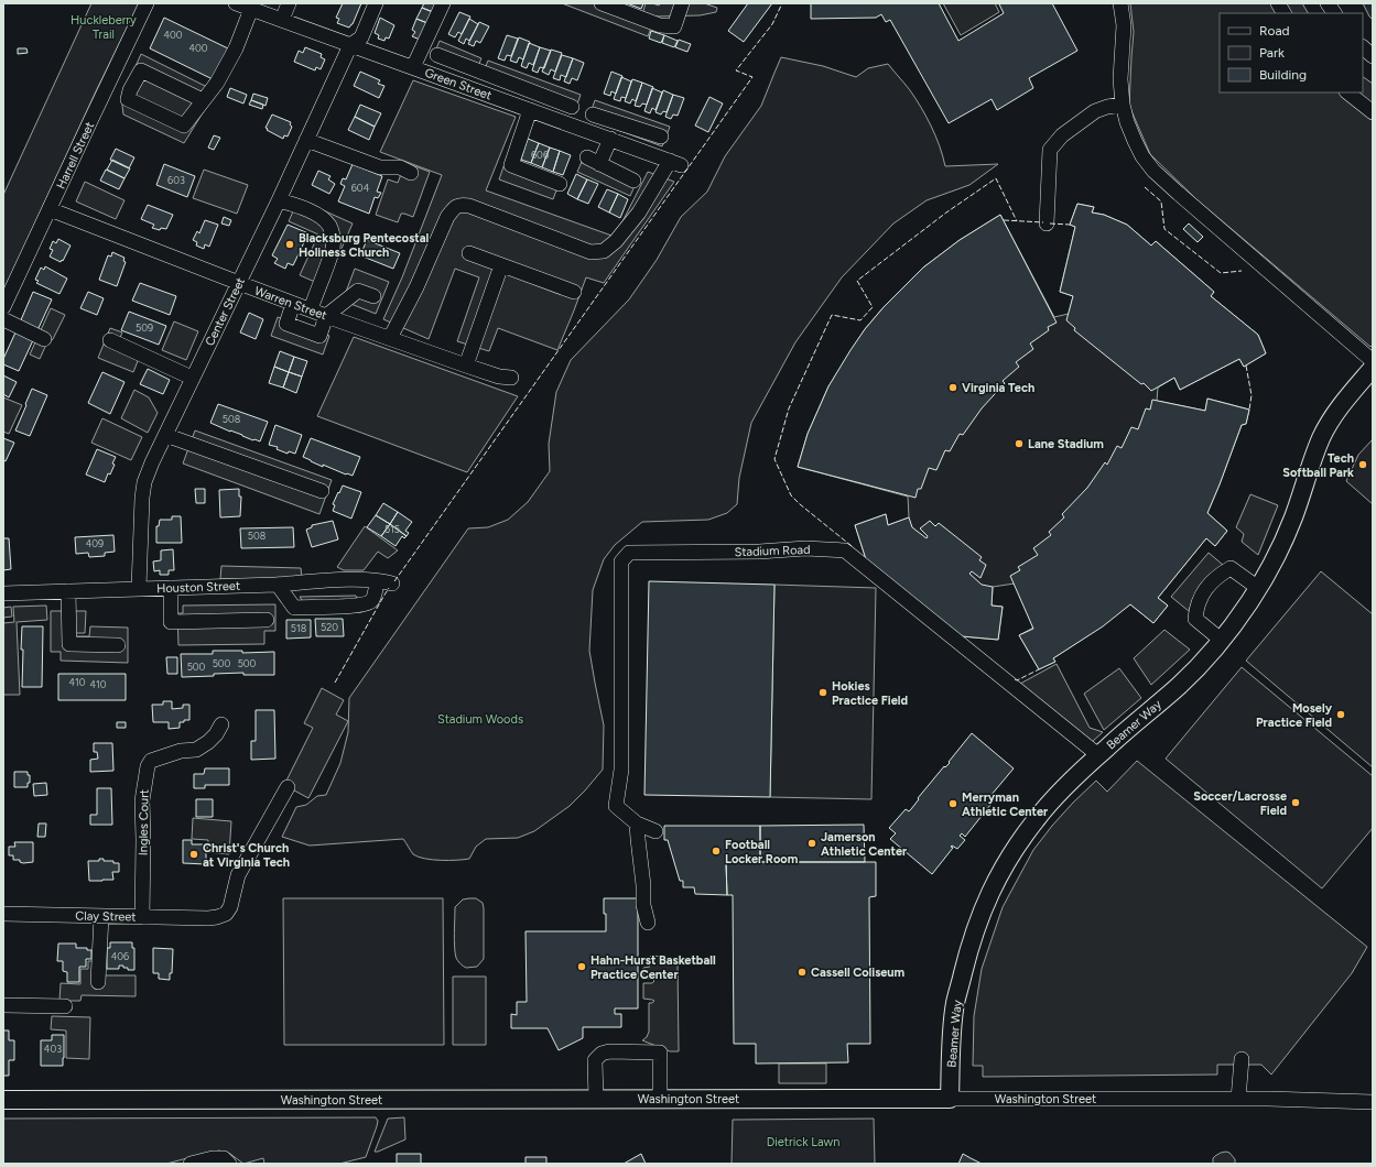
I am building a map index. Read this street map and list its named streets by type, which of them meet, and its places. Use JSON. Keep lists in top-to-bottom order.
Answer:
{
  "streets": {
    "main road": ["Beamer Way", "Washington Street"],
    "street": [
      "Green Street",
      "Harrell Street",
      "Warren Street",
      "Center Street",
      "Stadium Road",
      "Houston Street",
      "Ingles Court",
      "Clay Street"
    ]
  },
  "crossings": [
    ["Green Street", "Warren Street"],
    ["Green Street", "Center Street"],
    ["Harrell Street", "Warren Street"],
    ["Warren Street", "Center Street"],
    ["Center Street", "Houston Street"],
    ["Stadium Road", "Beamer Way"],
    ["Beamer Way", "Washington Street"],
    ["Ingles Court", "Clay Street"]
  ],
  "parks": ["Huckleberry Trail", "Stadium Woods", "Dietrick Lawn"],
  "places": [
    "Blacksburg Pentecostal Holiness Church",
    "Virginia Tech",
    "Lane Stadium",
    "Tech Softball Park",
    "Hokies Practice Field",
    "Mosely Practice Field",
    "Soccer/Lacrosse Field",
    "Merryman Athletic Center",
    "Jamerson Athletic Center",
    "Football Locker Room",
    "Christ's Church at Virginia Tech",
    "Hahn-Hurst Basketball Practice Center",
    "Cassell Coliseum"
  ],
  "house_numbers": [
    "400",
    "400",
    "606",
    "603",
    "604",
    "509",
    "508",
    "515",
    "508",
    "409",
    "520",
    "518",
    "500",
    "500",
    "500",
    "410",
    "410",
    "406",
    "403"
  ],
  "legend": ["Road", "Park", "Building"]
}
